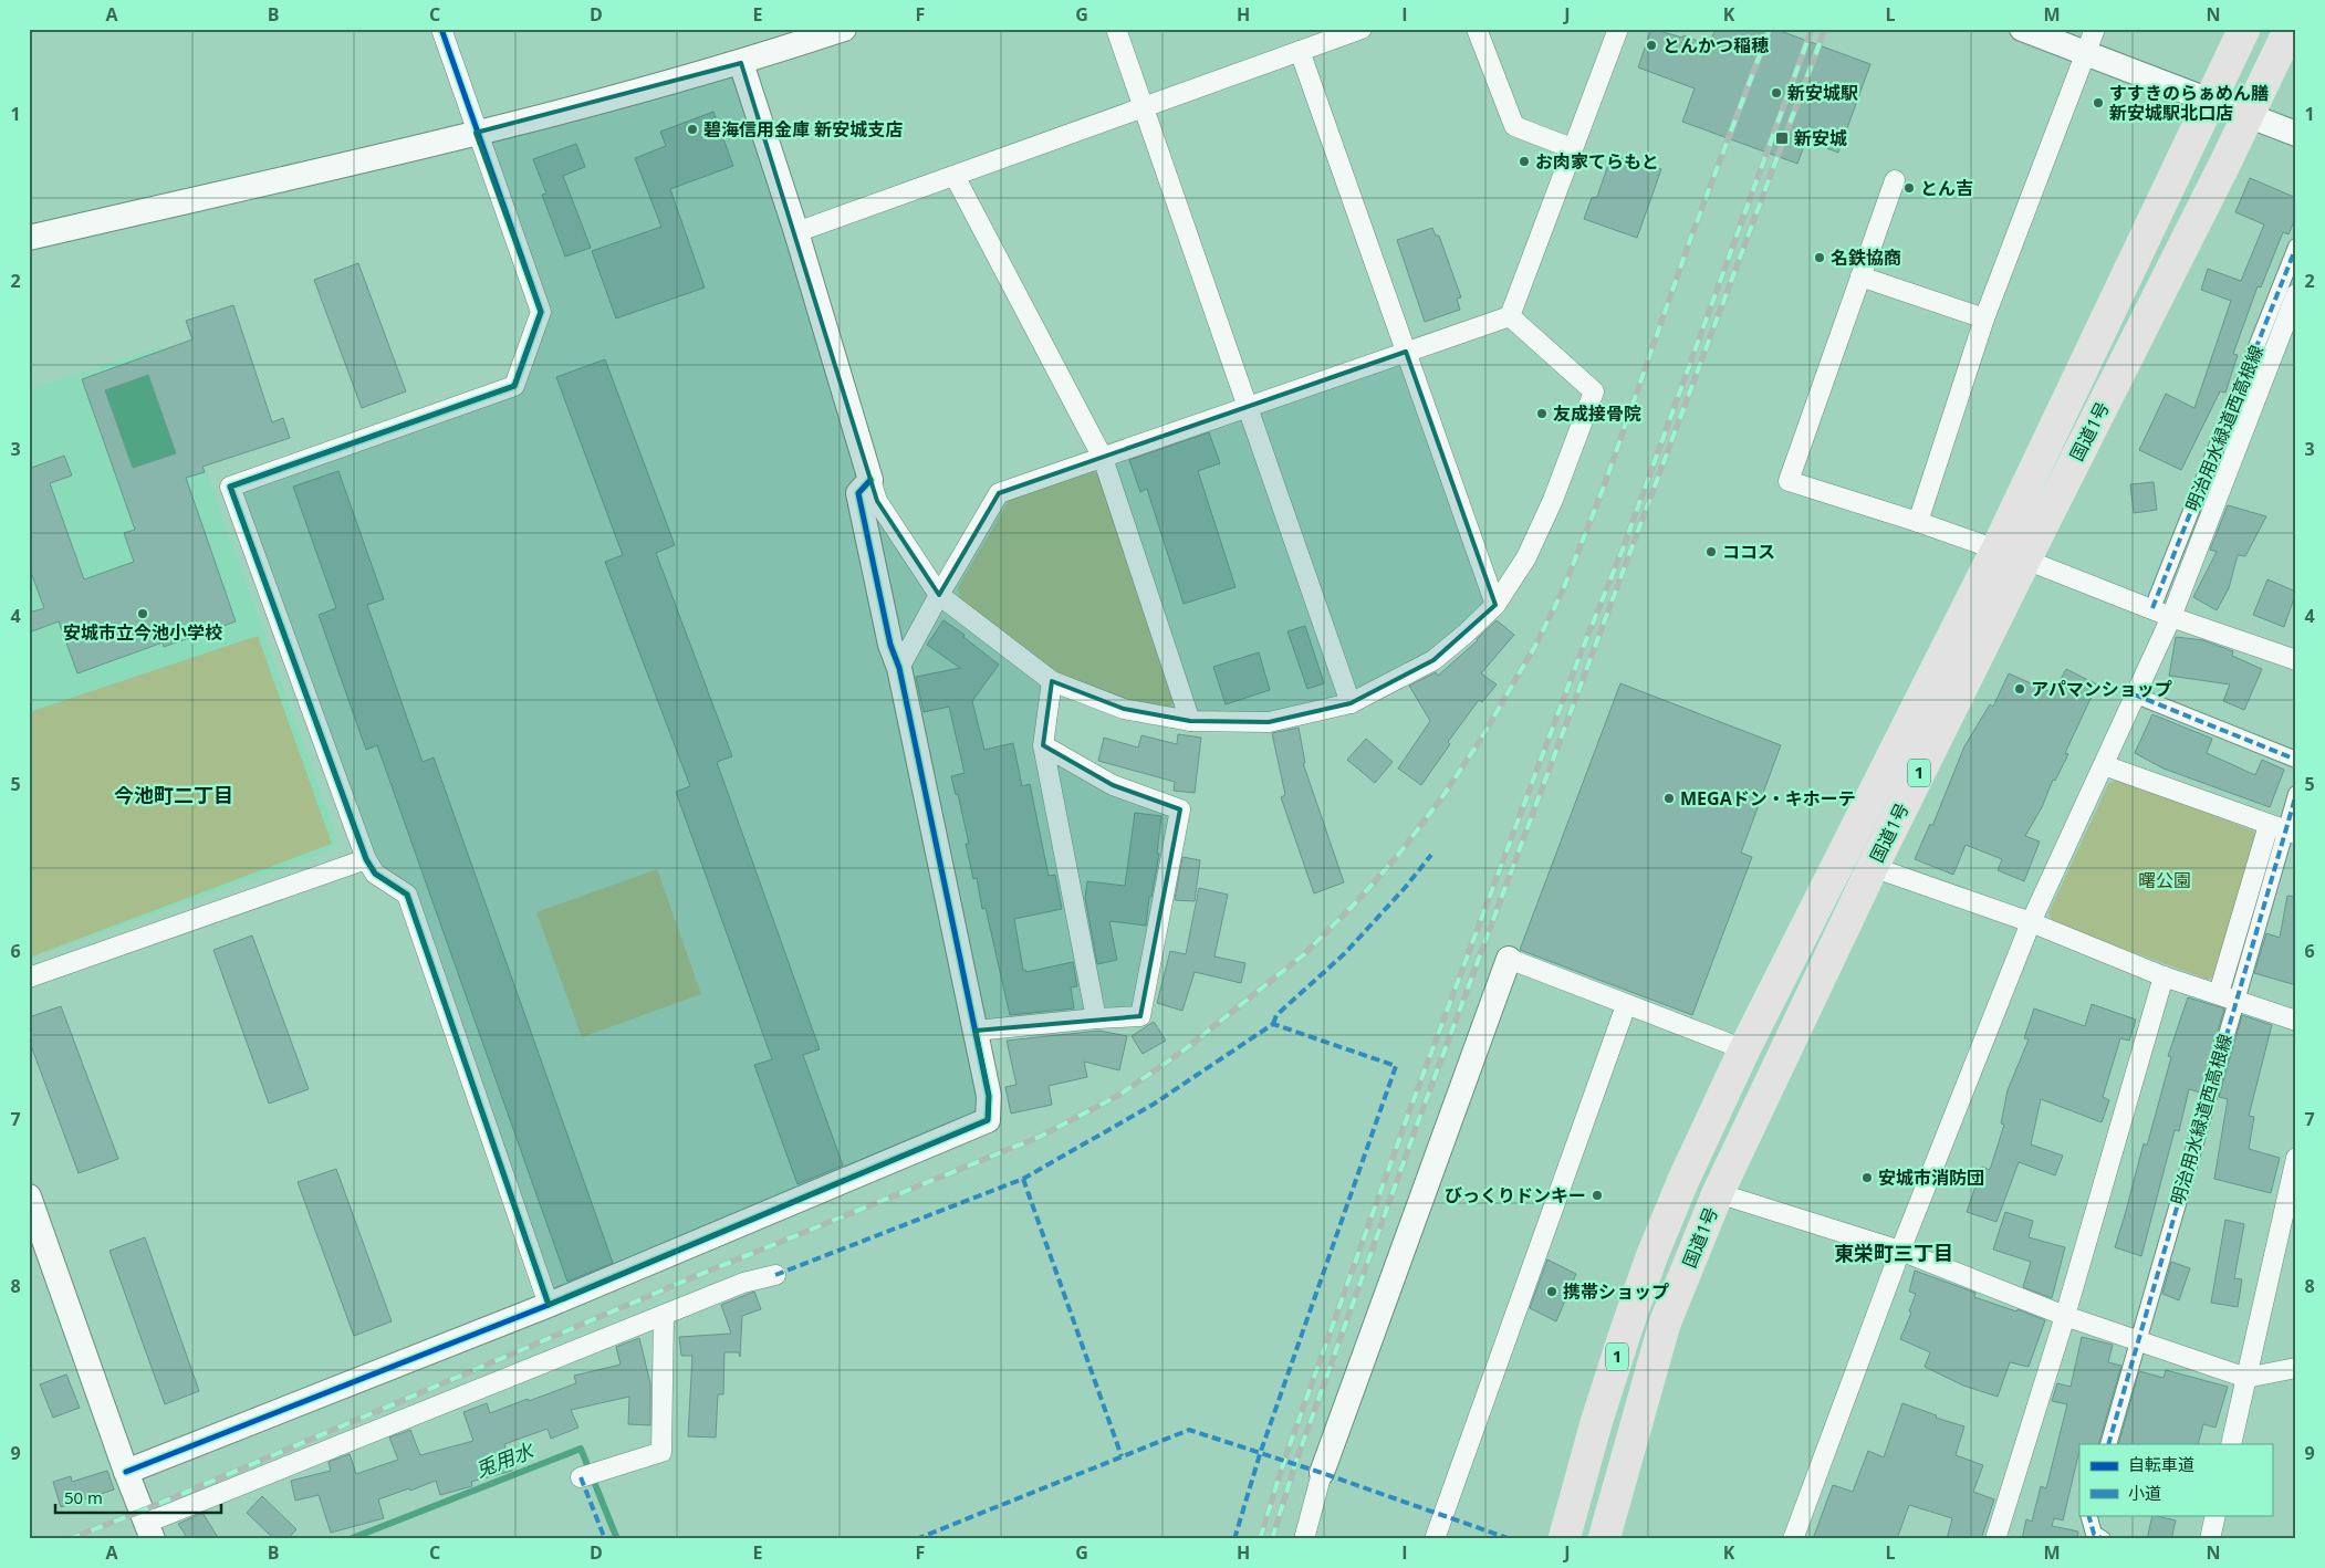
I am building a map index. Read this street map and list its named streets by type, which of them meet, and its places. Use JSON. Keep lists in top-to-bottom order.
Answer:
{
  "streets": {
    "highway": ["国道1号", "1"],
    "street": ["明治用水緑道西高根線"]
  },
  "districts": ["今池町二丁目", "東栄町三丁目"],
  "water": ["兎用水"],
  "parks": ["曙公園"],
  "places": {
    "other": [
      "とんかつ稲穂",
      "新安城駅",
      "すすきのらぁめん膳 新安城駅北口店",
      "碧海信用金庫 新安城支店",
      "お肉家てらもと",
      "とん吉",
      "名鉄協商",
      "友成接骨院",
      "ココス",
      "安城市立今池小学校",
      "アパマンショップ",
      "MEGAドン・キホーテ",
      "安城市消防団",
      "びっくりドンキー",
      "携帯ショップ"
    ],
    "transit": ["新安城"]
  },
  "legend": ["自転車道", "小道"],
  "scale_bar": "50 m",
  "grid": {
    "columns": [
      "A",
      "B",
      "C",
      "D",
      "E",
      "F",
      "G",
      "H",
      "I",
      "J",
      "K",
      "L",
      "M",
      "N"
    ],
    "rows": [
      "1",
      "2",
      "3",
      "4",
      "5",
      "6",
      "7",
      "8",
      "9"
    ]
  }
}
